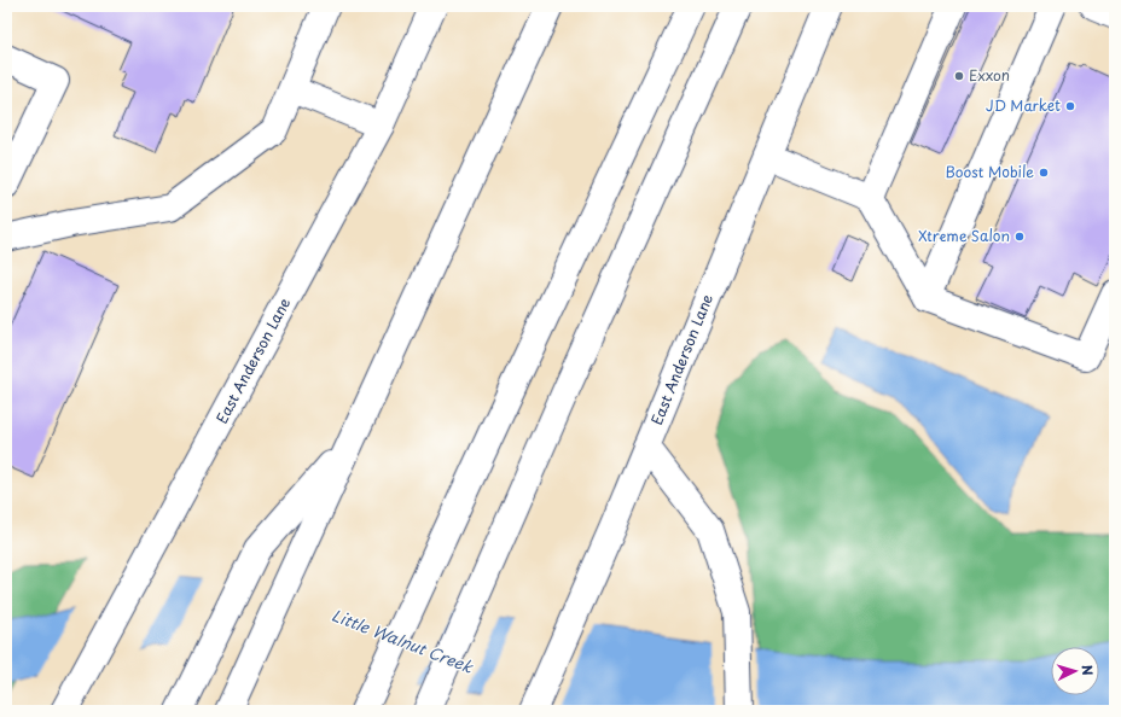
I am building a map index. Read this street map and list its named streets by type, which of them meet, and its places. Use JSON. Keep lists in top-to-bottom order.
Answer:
{
  "streets": {
    "main road": ["East Anderson Lane"]
  },
  "water": ["Little Walnut Creek"],
  "places": [
    "Exxon",
    "JD Market",
    "Boost Mobile",
    "Xtreme Salon"
  ],
  "north": "right"
}
